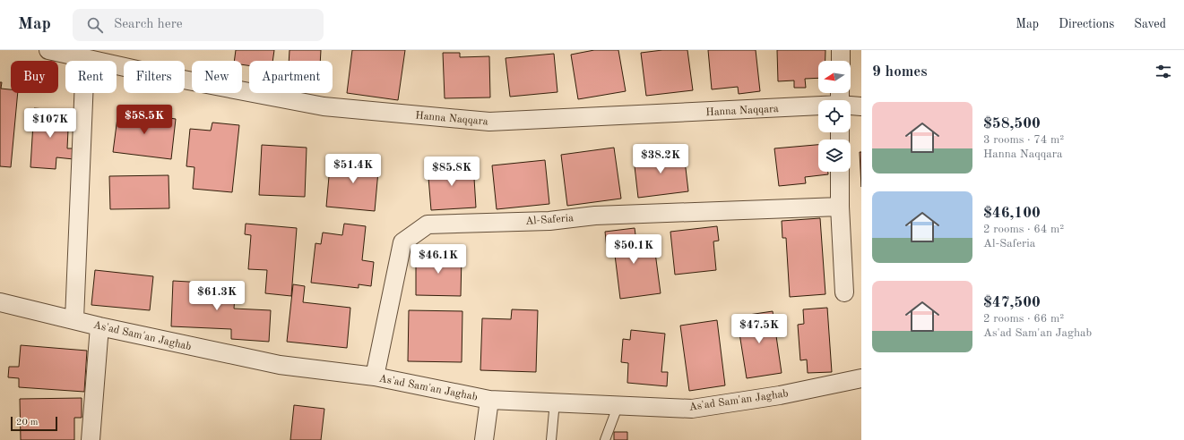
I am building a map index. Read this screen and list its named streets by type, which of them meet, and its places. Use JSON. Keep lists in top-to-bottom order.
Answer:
{
  "streets": {
    "street": ["Hanna Naqqara", "Al-Saferia", "As'ad Sam'an Jaghab"]
  },
  "crossings": [
    ["Al-Saferia", "As'ad Sam'an Jaghab"]
  ],
  "scale_bar": "20 m",
  "north": "left",
  "page": {
    "header": "Map",
    "search": "Search here",
    "nav": ["Map", "Directions", "Saved"],
    "heading": "9 homes",
    "chip": [
      "Buy",
      "Rent",
      "Filters",
      "New",
      "Apartment"
    ],
    "list": [
      {
        "name": "$58,500",
        "note": "3 rooms · 74 m² · Hanna Naqqara"
      },
      {
        "name": "$46,100",
        "note": "2 rooms · 64 m² · Al-Saferia"
      },
      {
        "name": "$47,500",
        "note": "2 rooms · 66 m² · As'ad Sam'an Jaghab"
      }
    ],
    "price": [
      "$58.5K",
      "$107K",
      "$38.2K",
      "$51.4K",
      "$85.8K",
      "$50.1K",
      "$46.1K",
      "$61.3K",
      "$47.5K"
    ],
    "scale": "20 m"
  }
}
